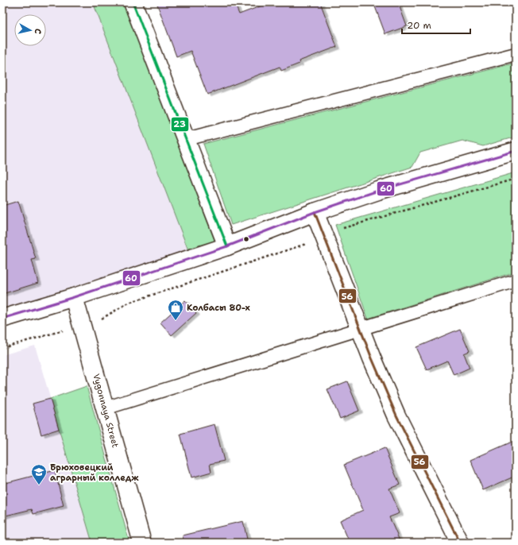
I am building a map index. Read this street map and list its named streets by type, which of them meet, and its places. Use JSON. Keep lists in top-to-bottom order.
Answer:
{
  "streets": {
    "street": ["Vygonnaya Street"]
  },
  "places": {
    "shop": ["Колбасы 80-х"],
    "school or university": ["Брюховецкий аграрный колледж"]
  },
  "lines": ["transit line 23", "transit line 60", "transit line 56"],
  "scale_bar": "20 m",
  "north": "right"
}
